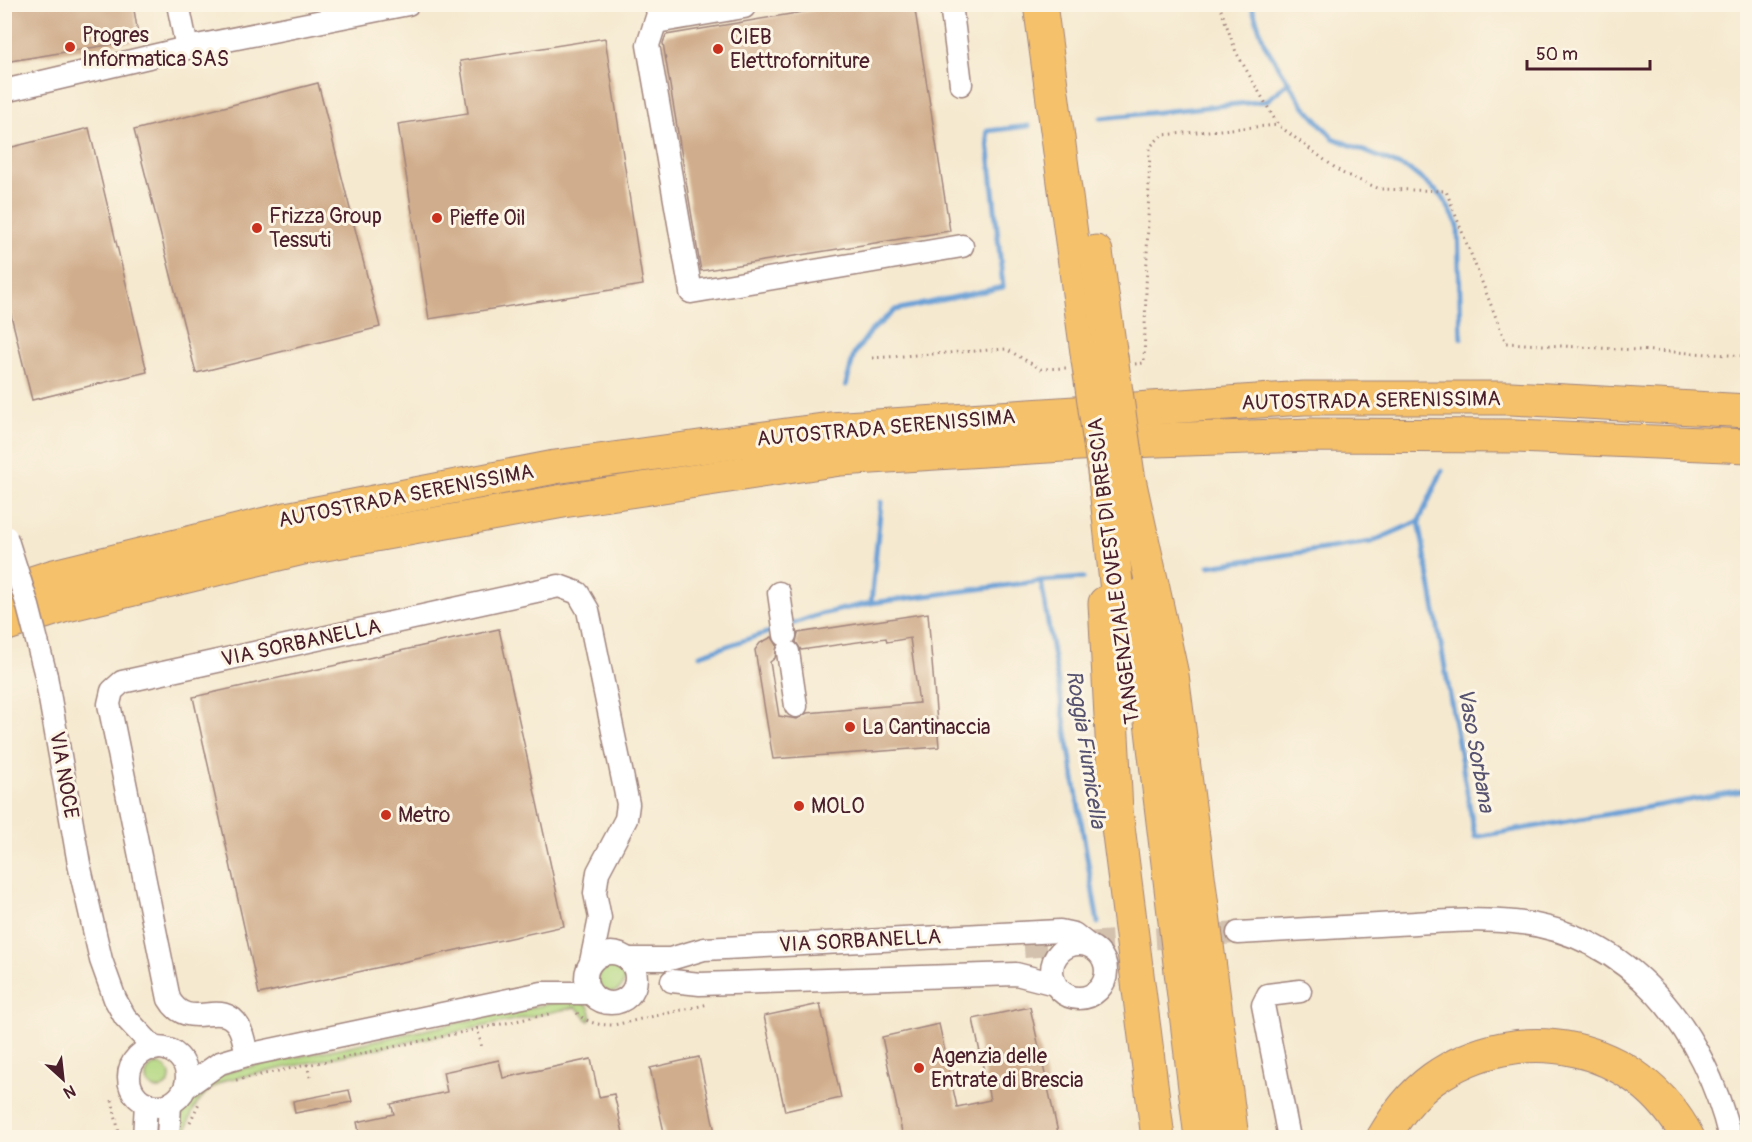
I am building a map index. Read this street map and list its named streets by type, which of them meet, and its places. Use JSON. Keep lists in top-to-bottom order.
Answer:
{
  "streets": {
    "highway": ["AUTOSTRADA SERENISSIMA", "TANGENZIALE OVEST DI BRESCIA"],
    "street": ["VIA SORBANELLA", "VIA NOCE"]
  },
  "water": ["Roggia Fiumicella", "Vaso Sorbana"],
  "places": [
    "Progres Informatica SAS",
    "CIEB Elettroforniture",
    "Pieffe Oil",
    "Frizza Group Tessuti",
    "La Cantinaccia",
    "MOLO",
    "Metro",
    "Agenzia delle Entrate di Brescia"
  ],
  "scale_bar": "50 m",
  "north": "bottom right"
}
